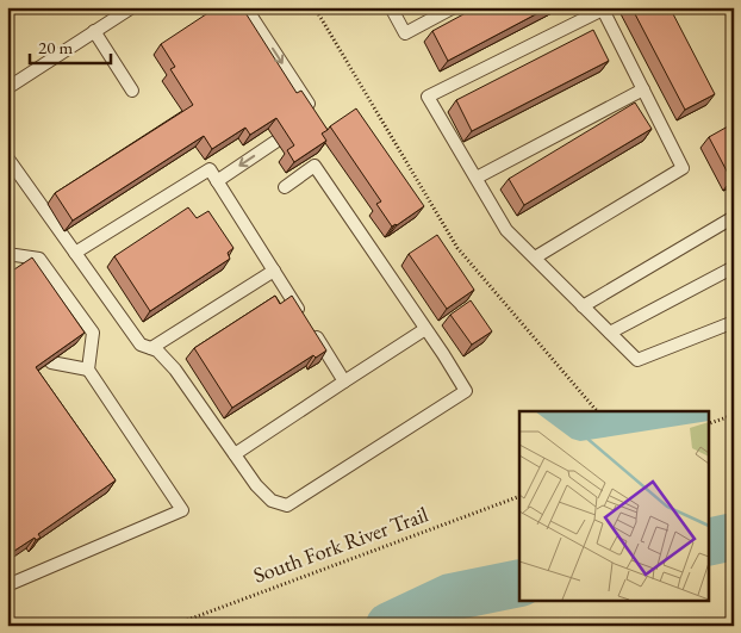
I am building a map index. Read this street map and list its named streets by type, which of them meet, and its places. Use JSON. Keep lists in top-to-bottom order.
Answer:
{
  "streets": {
    "path": ["South Fork River Trail"]
  },
  "scale_bar": "20 m"
}
